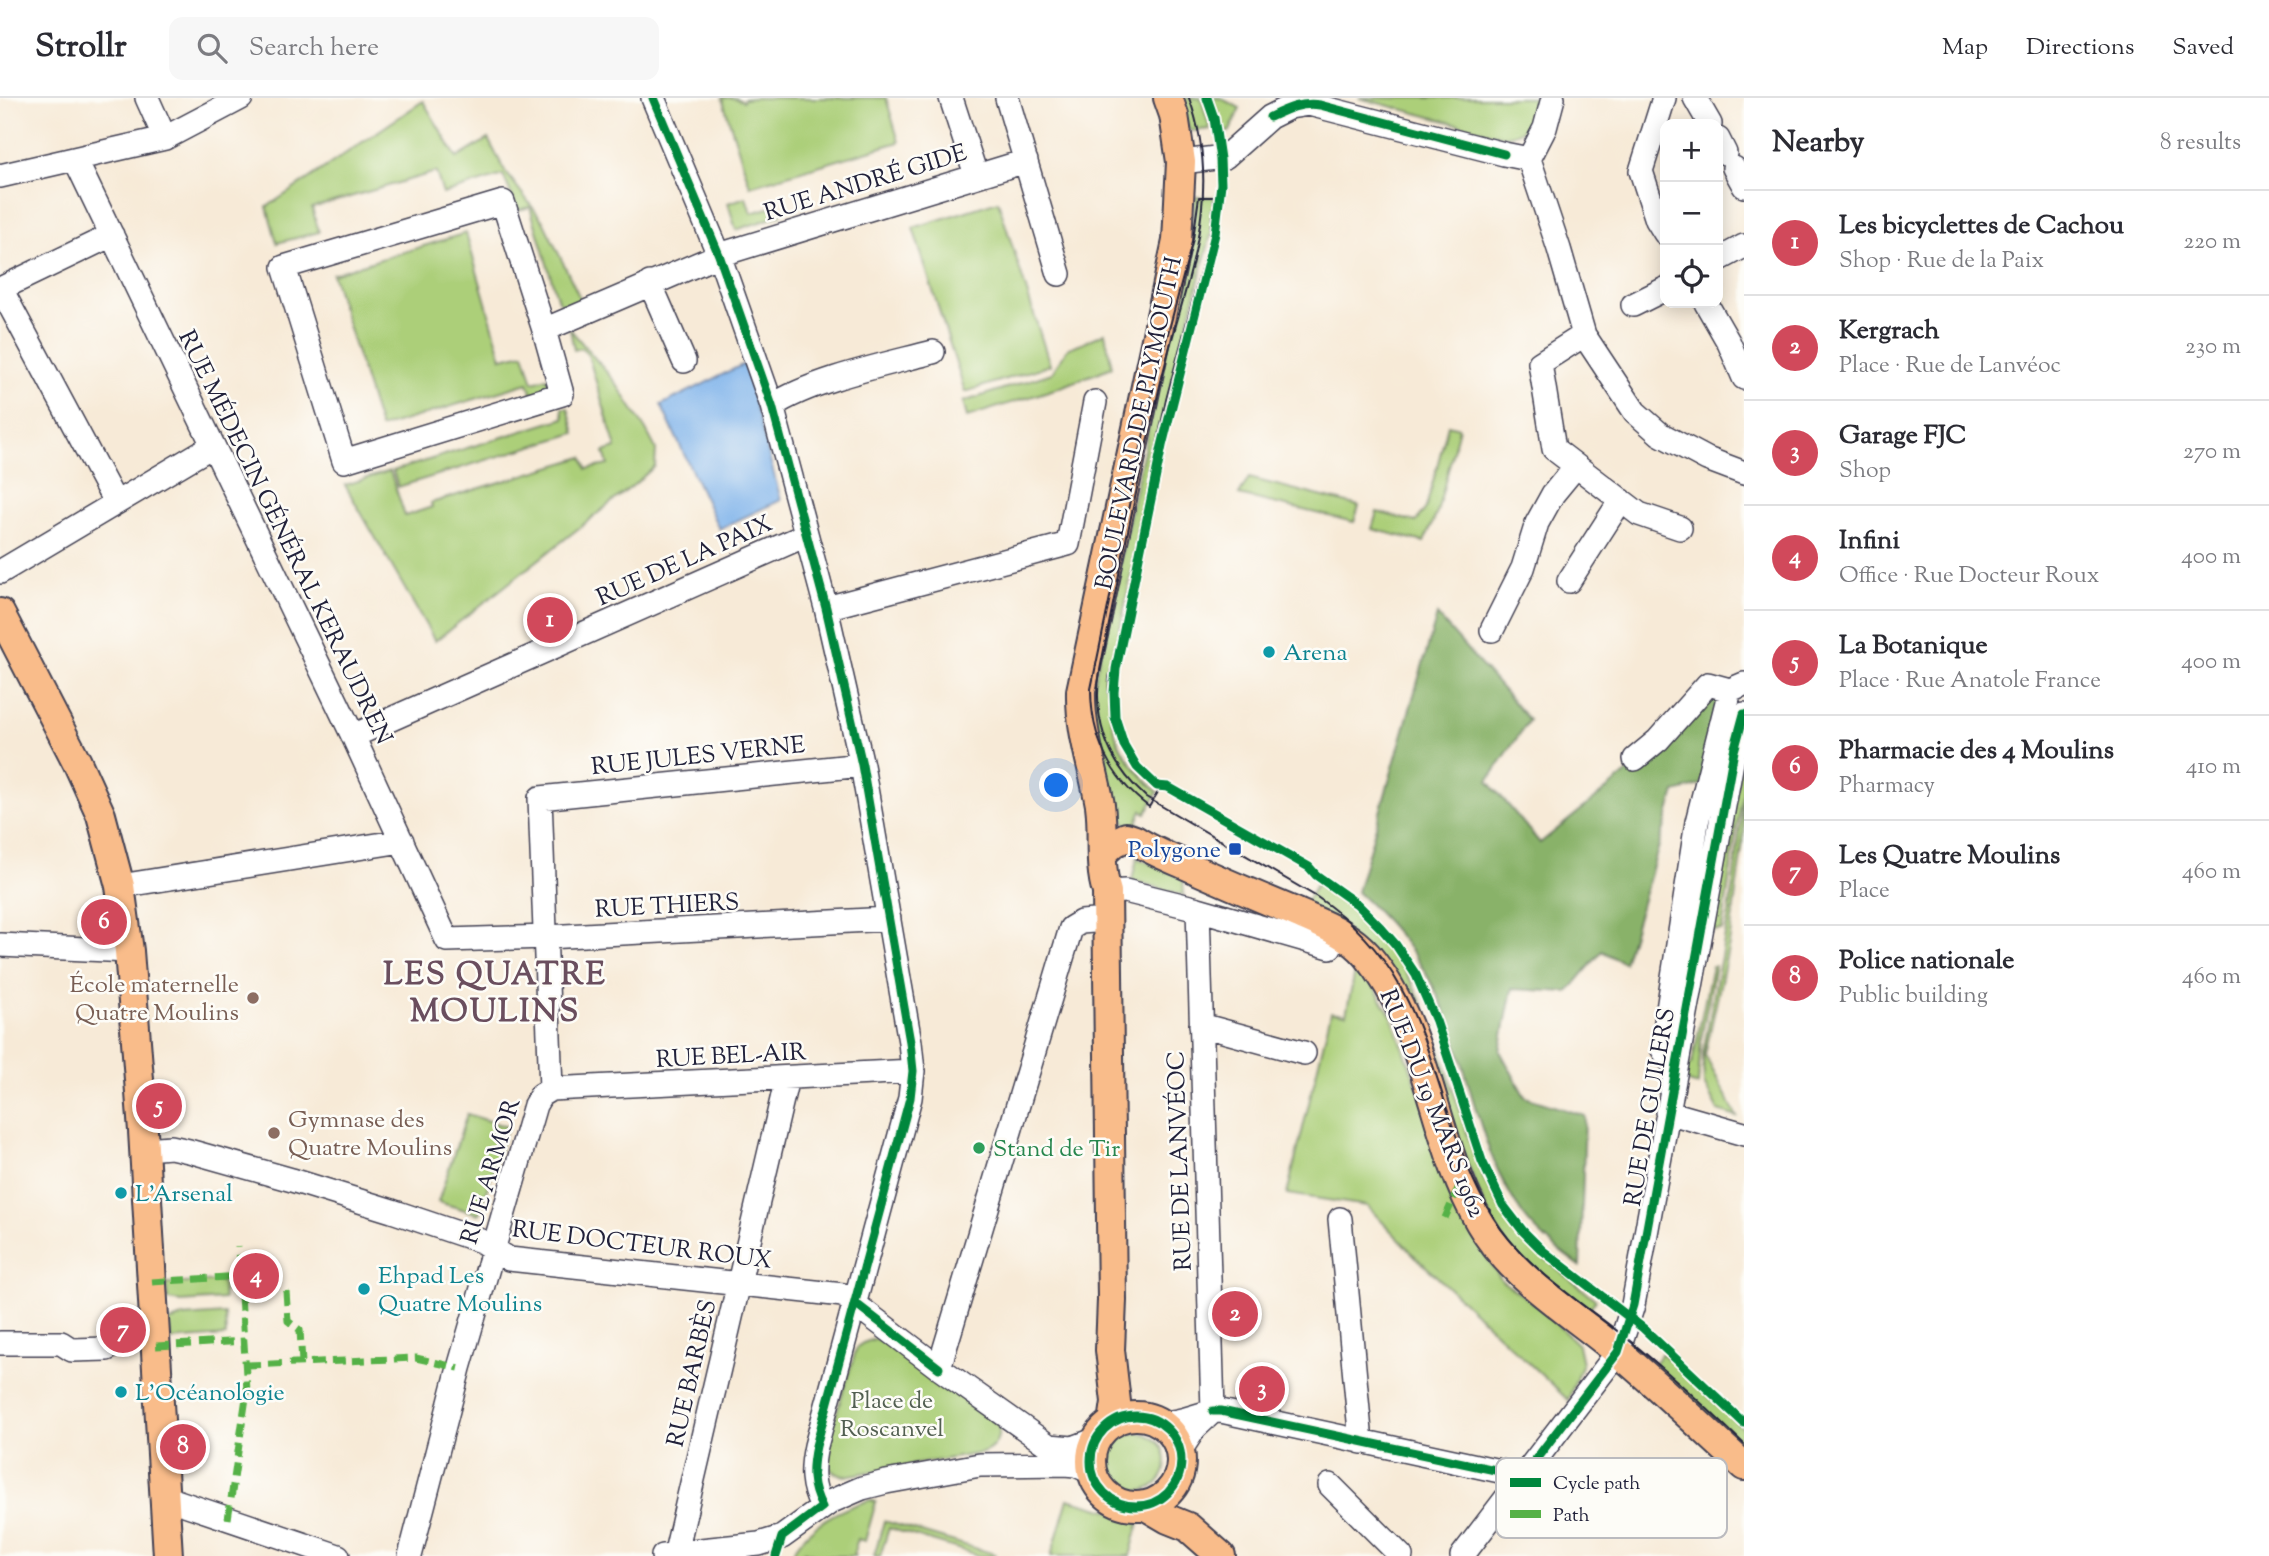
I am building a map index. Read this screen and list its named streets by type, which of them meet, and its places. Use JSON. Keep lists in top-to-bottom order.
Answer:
{
  "streets": {
    "main road": ["BOULEVARD DE PLYMOUTH", "RUE DU 19 MARS 1962"],
    "street": [
      "RUE ANDRÉ GIDE",
      "RUE MÉDECIN GÉNÉRAL KERAUDREN",
      "RUE DE LA PAIX",
      "RUE JULES VERNE",
      "RUE THIERS",
      "RUE BEL-AIR",
      "RUE DE GUILERS",
      "RUE DE LANVÉOC",
      "RUE ARMOR",
      "RUE DOCTEUR ROUX",
      "RUE BARBÈS"
    ]
  },
  "crossings": [
    ["BOULEVARD DE PLYMOUTH", "RUE DU 19 MARS 1962"],
    ["RUE MÉDECIN GÉNÉRAL KERAUDREN", "RUE DE LA PAIX"],
    ["RUE MÉDECIN GÉNÉRAL KERAUDREN", "RUE THIERS"],
    ["RUE JULES VERNE", "RUE ARMOR"],
    ["RUE THIERS", "RUE ARMOR"],
    ["RUE BEL-AIR", "RUE ARMOR"],
    ["RUE BEL-AIR", "RUE BARBÈS"],
    ["RUE DU 19 MARS 1962", "RUE DE GUILERS"],
    ["RUE ARMOR", "RUE DOCTEUR ROUX"],
    ["RUE DOCTEUR ROUX", "RUE BARBÈS"]
  ],
  "districts": ["LES QUATRE MOULINS"],
  "parks": ["Place de Roscanvel"],
  "places": {
    "other": [
      "Arena",
      "École maternelle Quatre Moulins",
      "Gymnase des Quatre Moulins",
      "Stand de Tir",
      "L'Arsenal",
      "Ehpad Les Quatre Moulins",
      "L'Océanologie"
    ],
    "transit": ["Polygone"]
  },
  "legend": ["Cycle path", "Path"],
  "page": {
    "header": "Strollr",
    "search": "Search here",
    "nav": ["Map", "Directions", "Saved"],
    "heading": ["Nearby", "8 results"],
    "map_buttons": ["+", "−"],
    "list": [
      {
        "mark": "1",
        "name": "Les bicyclettes de Cachou",
        "note": "Shop · Rue de la Paix",
        "value": "220 m"
      },
      {
        "mark": "2",
        "name": "Kergrach",
        "note": "Place · Rue de Lanvéoc",
        "value": "230 m"
      },
      {
        "mark": "3",
        "name": "Garage FJC",
        "note": "Shop",
        "value": "270 m"
      },
      {
        "mark": "4",
        "name": "Infini",
        "note": "Office · Rue Docteur Roux",
        "value": "400 m"
      },
      {
        "mark": "5",
        "name": "La Botanique",
        "note": "Place · Rue Anatole France",
        "value": "400 m"
      },
      {
        "mark": "6",
        "name": "Pharmacie des 4 Moulins",
        "note": "Pharmacy",
        "value": "410 m"
      },
      {
        "mark": "7",
        "name": "Les Quatre Moulins",
        "note": "Place",
        "value": "460 m"
      },
      {
        "mark": "8",
        "name": "Police nationale",
        "note": "Public building",
        "value": "460 m"
      }
    ],
    "pins": [
      "1",
      "6",
      "5",
      "4",
      "2",
      "7",
      "3",
      "8"
    ]
  }
}
